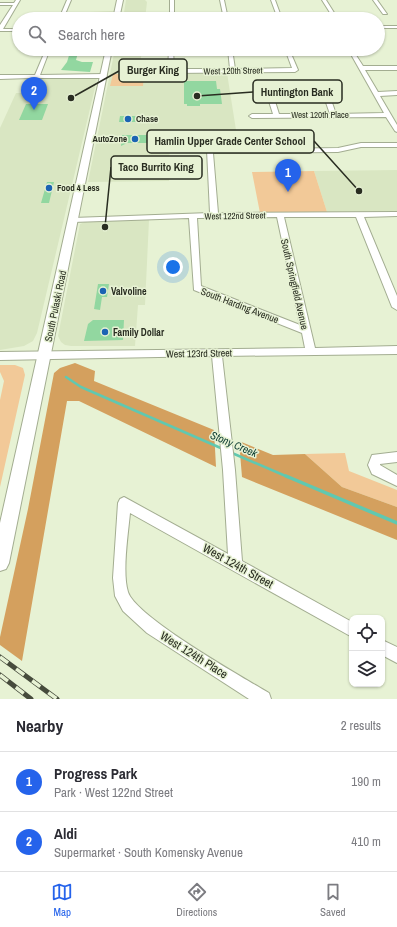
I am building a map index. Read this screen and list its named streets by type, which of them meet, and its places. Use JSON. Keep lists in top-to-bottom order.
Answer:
{
  "streets": {
    "main road": ["South Pulaski Road"],
    "street": [
      "West 120th Street",
      "West 120th Place",
      "West 122nd Street",
      "South Springfield Avenue",
      "South Harding Avenue",
      "West 123rd Street",
      "West 124th Street",
      "West 124th Place"
    ]
  },
  "crossings": [
    ["West 122nd Street", "South Springfield Avenue"],
    ["West 122nd Street", "South Harding Avenue"],
    ["West 122nd Street", "South Pulaski Road"],
    ["South Springfield Avenue", "South Harding Avenue"],
    ["South Springfield Avenue", "West 123rd Street"],
    ["South Pulaski Road", "West 123rd Street"],
    ["West 124th Street", "West 124th Place"]
  ],
  "water": ["Stony Creek"],
  "places": [
    "Huntington Bank",
    "Burger King",
    "Chase",
    "AutoZone",
    "Food 4 Less",
    "Hamlin Upper Grade Center School",
    "Taco Burrito King",
    "Valvoline",
    "Family Dollar"
  ],
  "page": {
    "search": "Search here",
    "pins": ["2", "1"],
    "heading": ["Nearby", "2 results"],
    "list": [
      {
        "mark": "1",
        "name": "Progress Park",
        "note": "Park · West 122nd Street",
        "value": "190 m"
      },
      {
        "mark": "2",
        "name": "Aldi",
        "note": "Supermarket · South Komensky Avenue",
        "value": "410 m"
      }
    ],
    "nav": ["Map", "Directions", "Saved"]
  }
}
